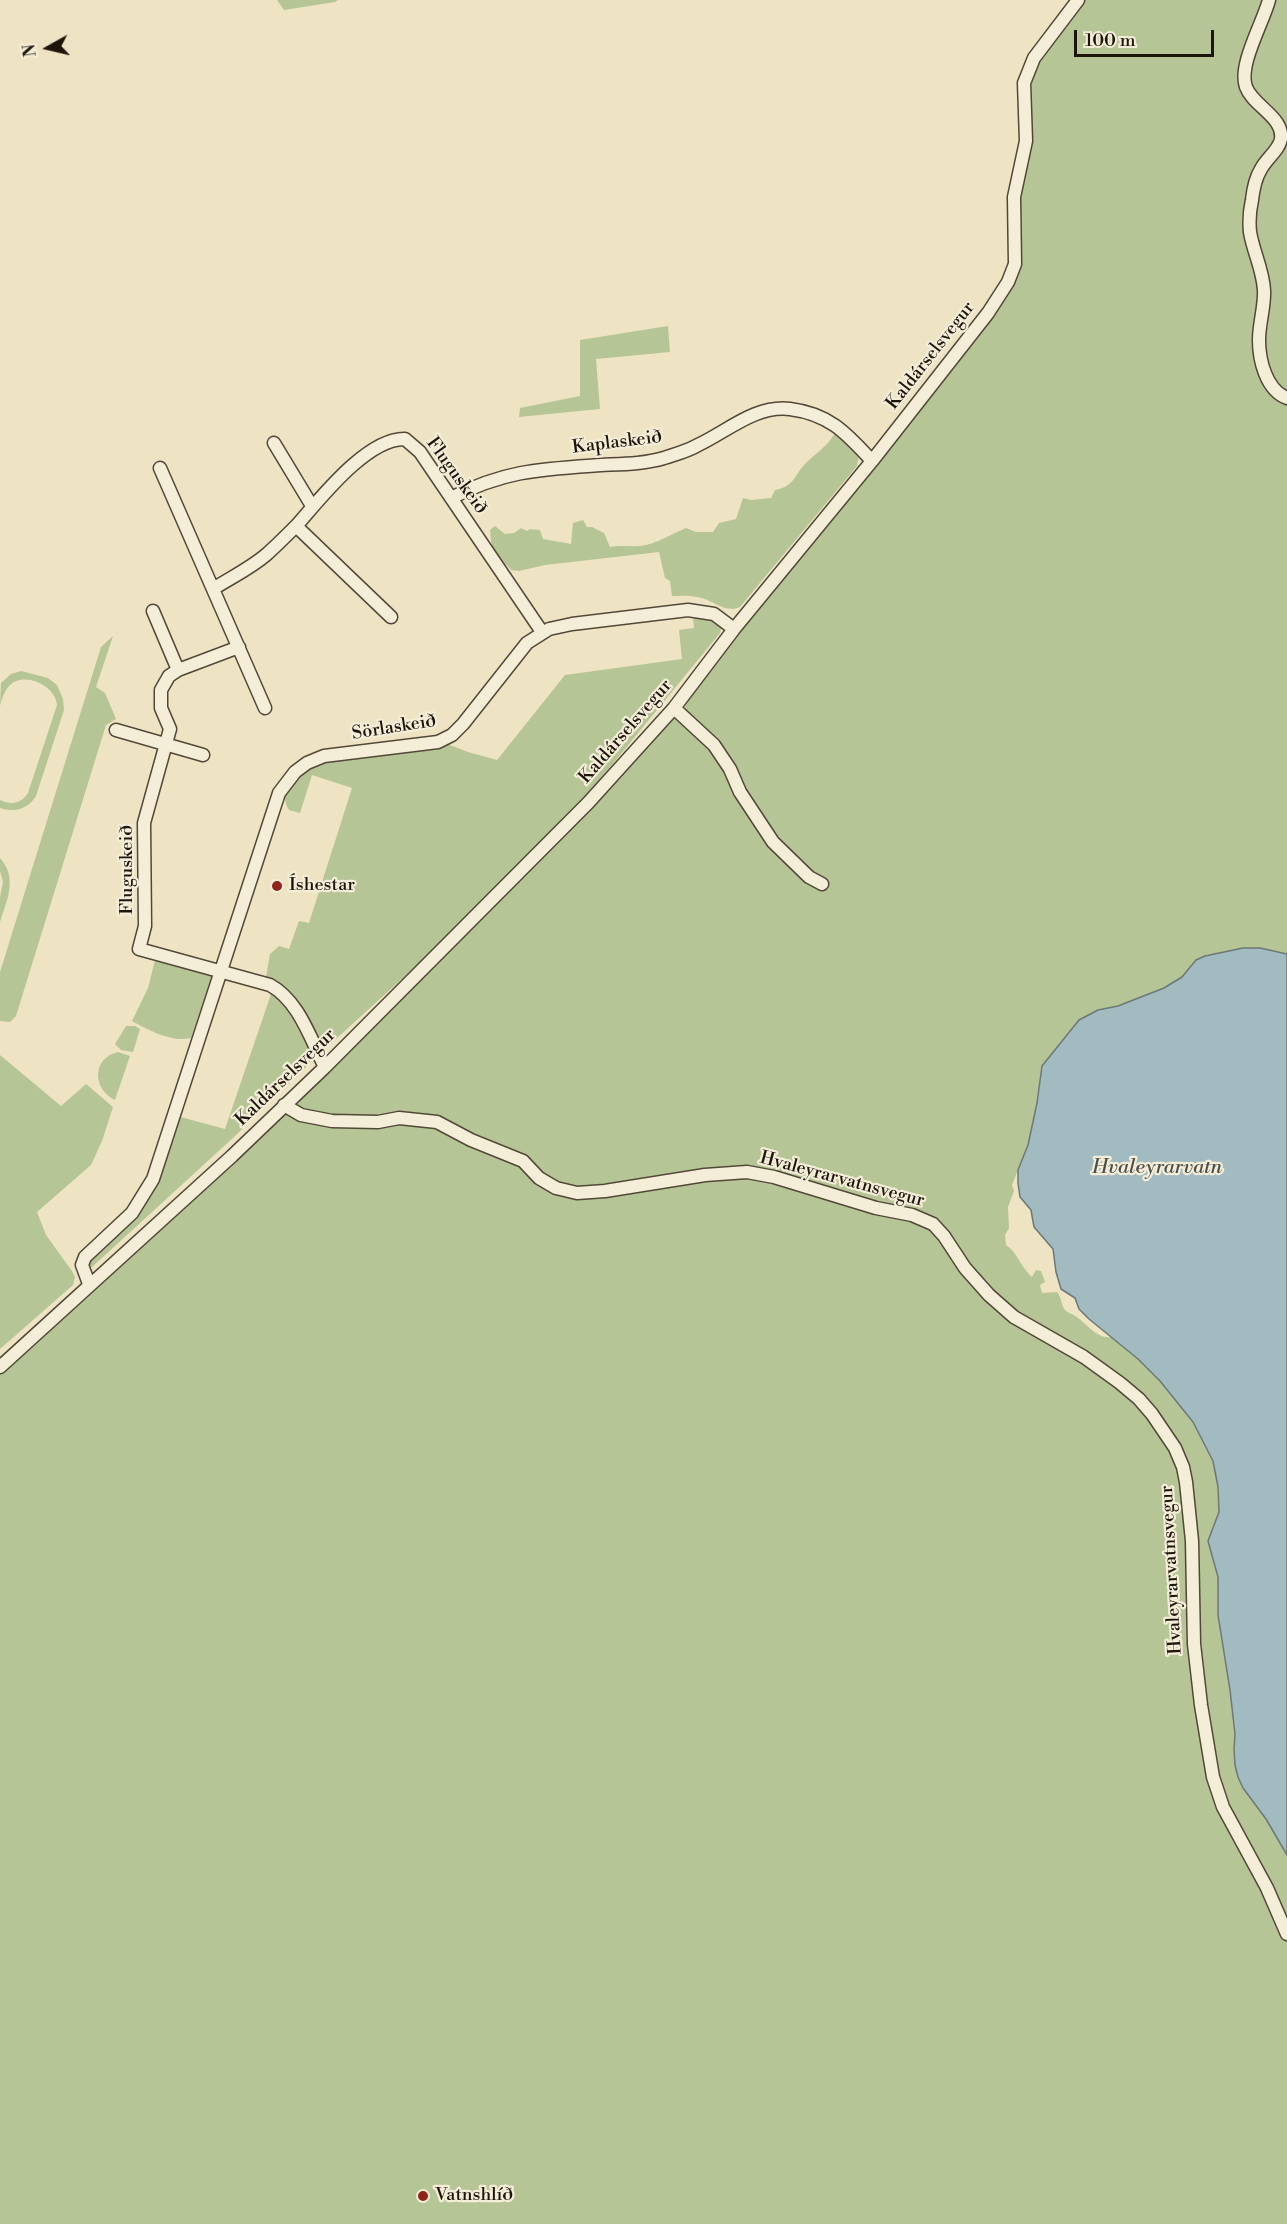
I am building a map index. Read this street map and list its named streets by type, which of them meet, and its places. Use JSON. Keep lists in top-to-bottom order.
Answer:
{
  "streets": {
    "street": [
      "Kaldárselsvegur",
      "Kaplaskeið",
      "Fluguskeið",
      "Sörlaskeið",
      "Hvaleyrarvatnsvegur"
    ]
  },
  "crossings": [
    ["Kaldárselsvegur", "Kaplaskeið"],
    ["Kaldárselsvegur", "Sörlaskeið"],
    ["Kaldárselsvegur", "Hvaleyrarvatnsvegur"],
    ["Kaplaskeið", "Fluguskeið"],
    ["Fluguskeið", "Sörlaskeið"]
  ],
  "water": ["Hvaleyrarvatn"],
  "places": ["Íshestar", "Vatnshlíð"],
  "scale_bar": "100 m",
  "north": "left"
}
